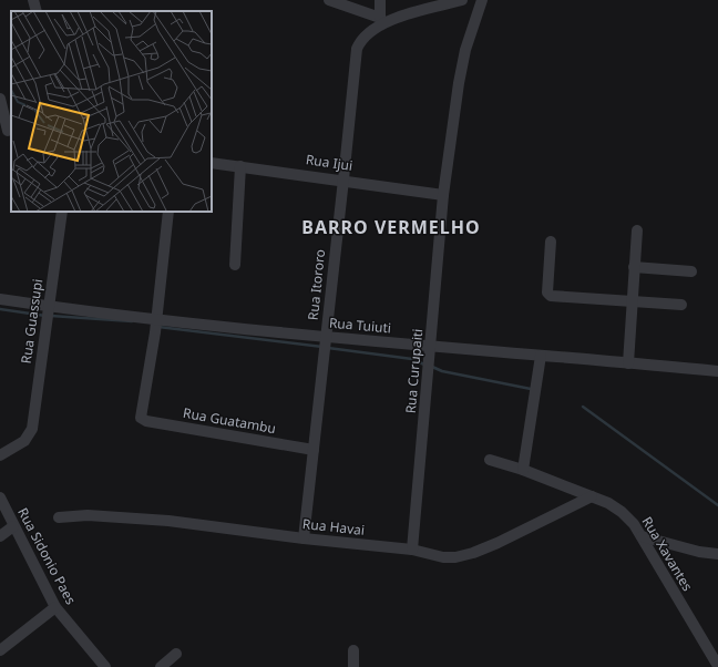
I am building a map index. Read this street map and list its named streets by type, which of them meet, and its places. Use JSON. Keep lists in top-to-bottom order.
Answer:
{
  "streets": {
    "street": [
      "Rua Ijui",
      "Rua Itororo",
      "Rua Guassupi",
      "Rua Tuiuti",
      "Rua Curupaiti",
      "Rua Guatambu",
      "Rua Havai",
      "Rua Xavantes",
      "Rua Sidonio Paes"
    ]
  },
  "crossings": [
    ["Rua Ijui", "Rua Itororo"],
    ["Rua Ijui", "Rua Curupaiti"],
    ["Rua Itororo", "Rua Tuiuti"],
    ["Rua Itororo", "Rua Guatambu"],
    ["Rua Itororo", "Rua Havai"],
    ["Rua Guassupi", "Rua Tuiuti"],
    ["Rua Tuiuti", "Rua Curupaiti"],
    ["Rua Tuiuti", "Rua Guatambu"],
    ["Rua Curupaiti", "Rua Havai"],
    ["Rua Havai", "Rua Xavantes"]
  ],
  "districts": ["BARRO VERMELHO"]
}
